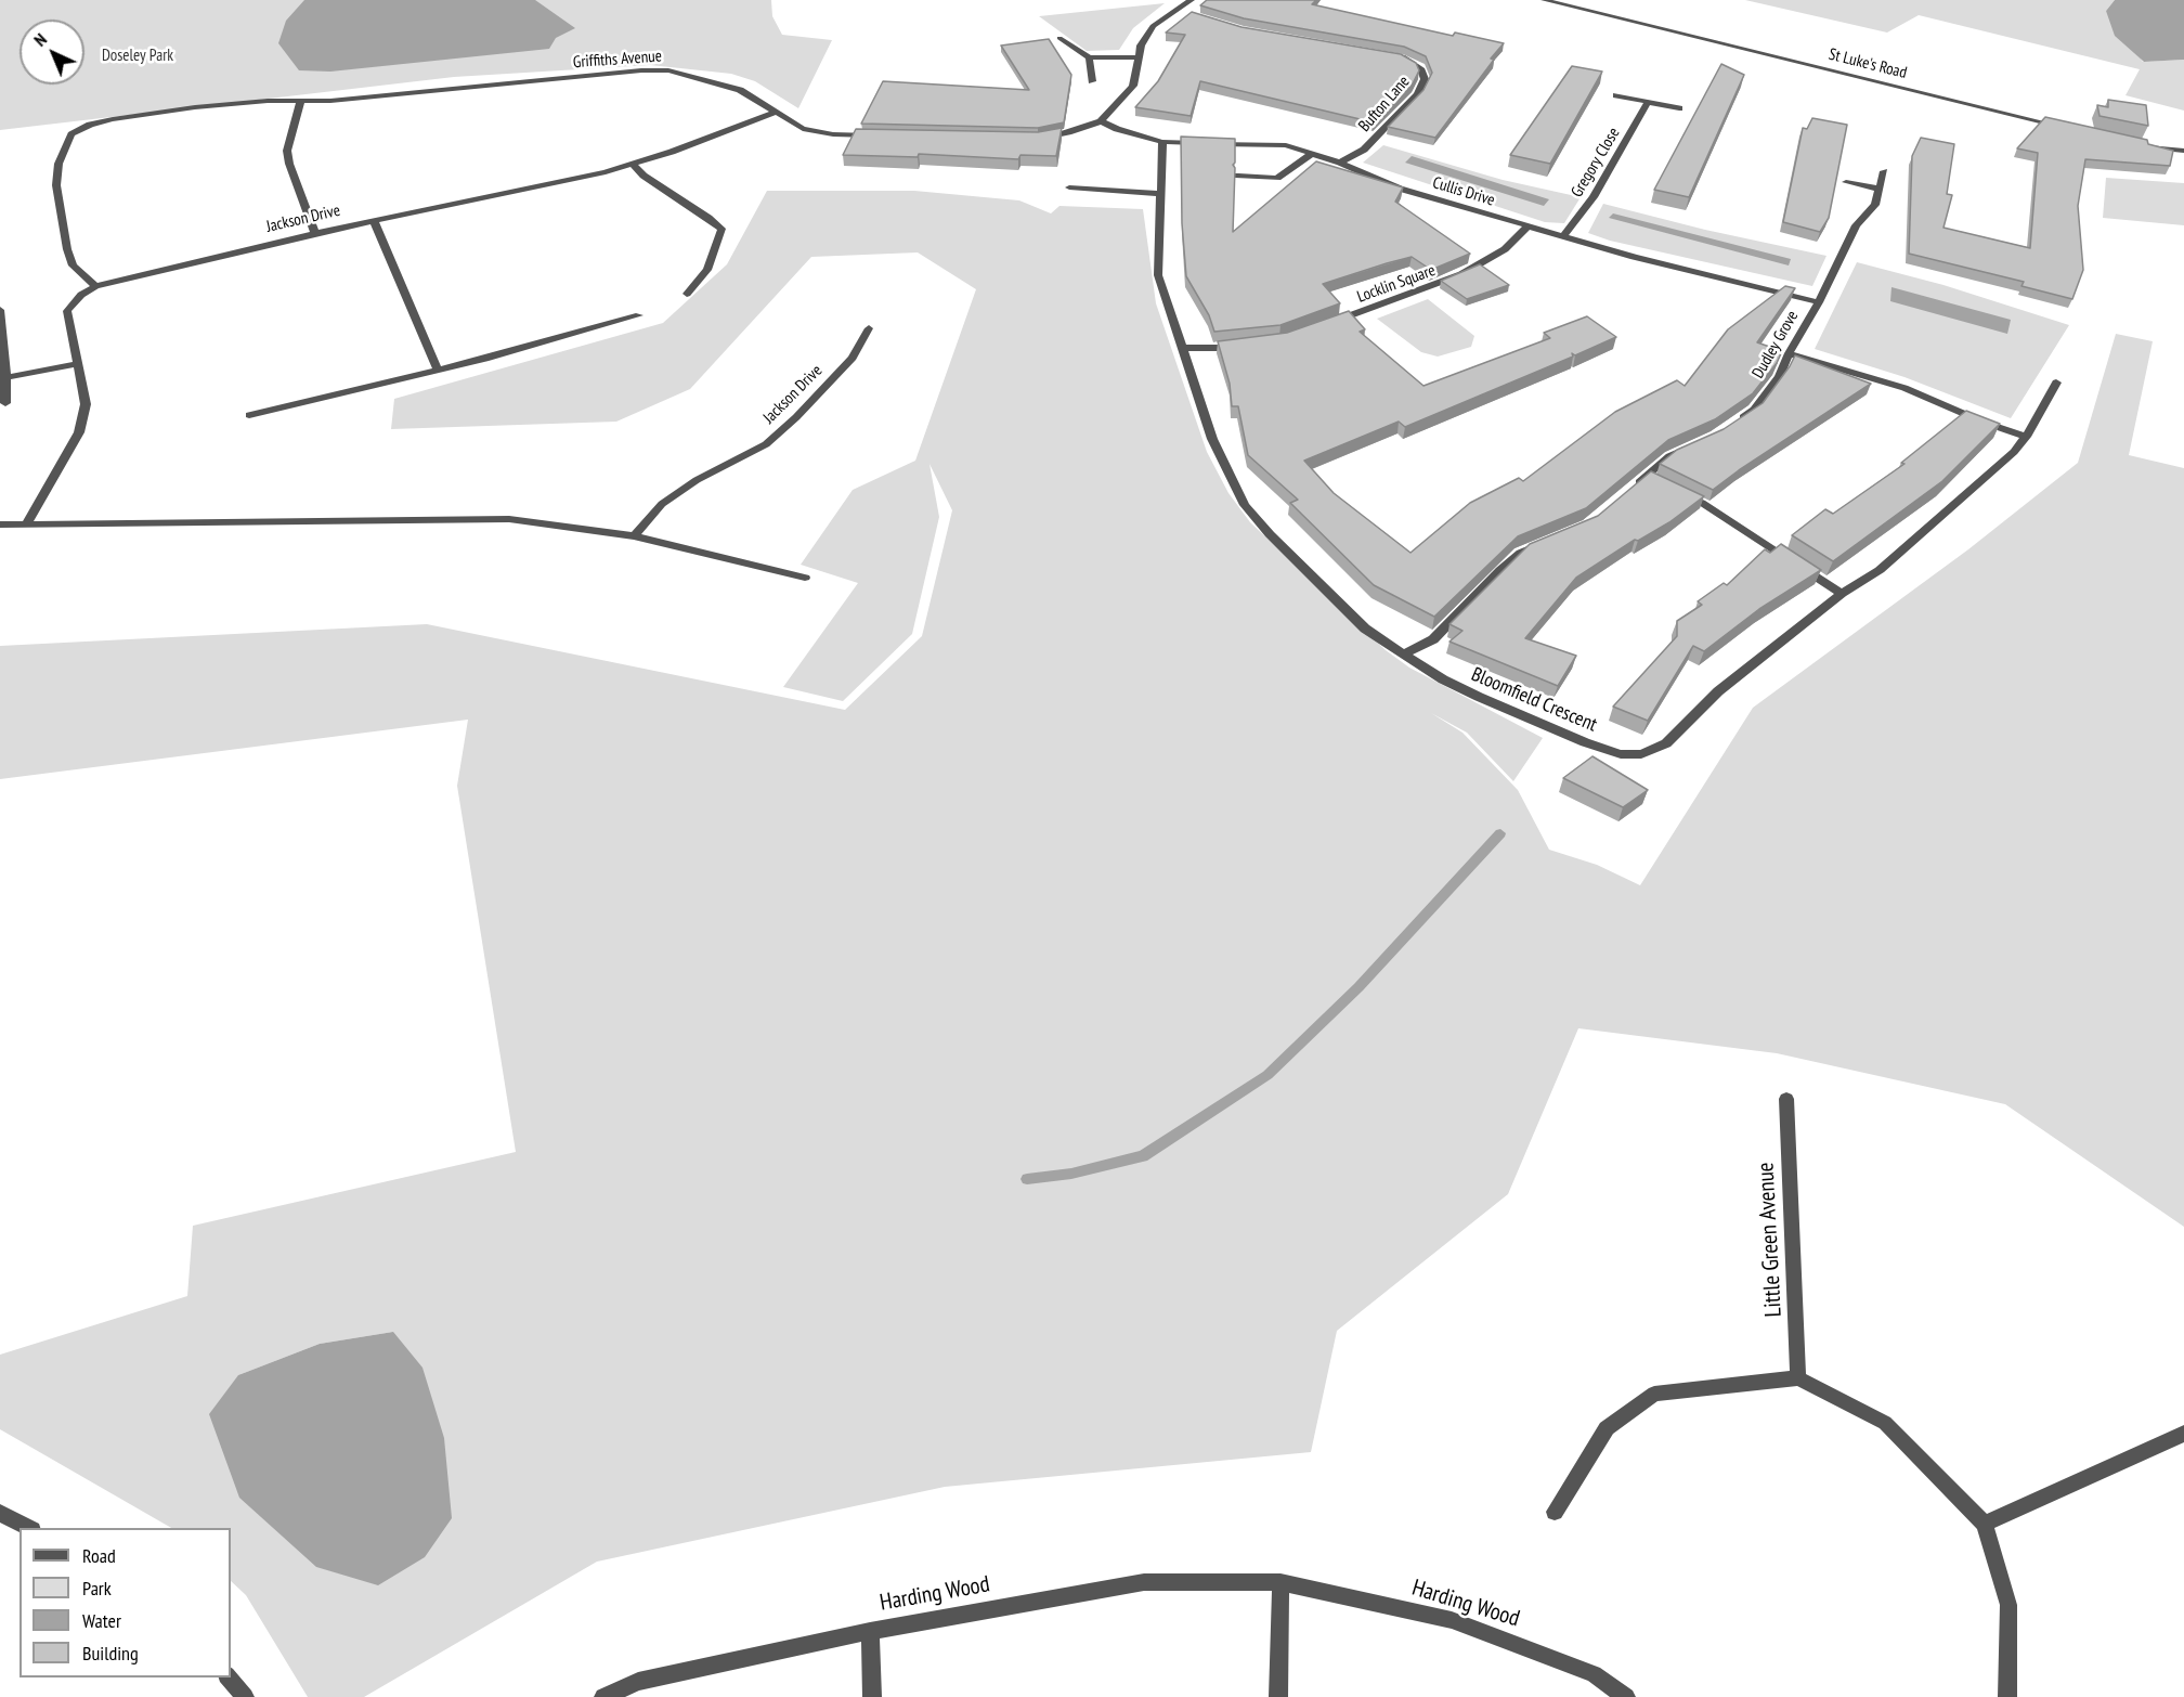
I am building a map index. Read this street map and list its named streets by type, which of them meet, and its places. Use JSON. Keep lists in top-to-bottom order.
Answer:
{
  "streets": {
    "street": [
      "Griffiths Avenue",
      "St Luke's Road",
      "Bufton Lane",
      "Gregory Close",
      "Cullis Drive",
      "Jackson Drive",
      "Locklin Square",
      "Dudley Grove",
      "Bloomfield Crescent",
      "Little Green Avenue",
      "Harding Wood"
    ]
  },
  "crossings": [
    ["Griffiths Avenue", "Jackson Drive"],
    ["Bufton Lane", "Cullis Drive"],
    ["Gregory Close", "Cullis Drive"],
    ["Cullis Drive", "Locklin Square"],
    ["Cullis Drive", "Dudley Grove"],
    ["Cullis Drive", "Bloomfield Crescent"]
  ],
  "parks": ["Doseley Park"],
  "legend": [
    "Road",
    "Park",
    "Water",
    "Building"
  ],
  "north": "top left"
}
